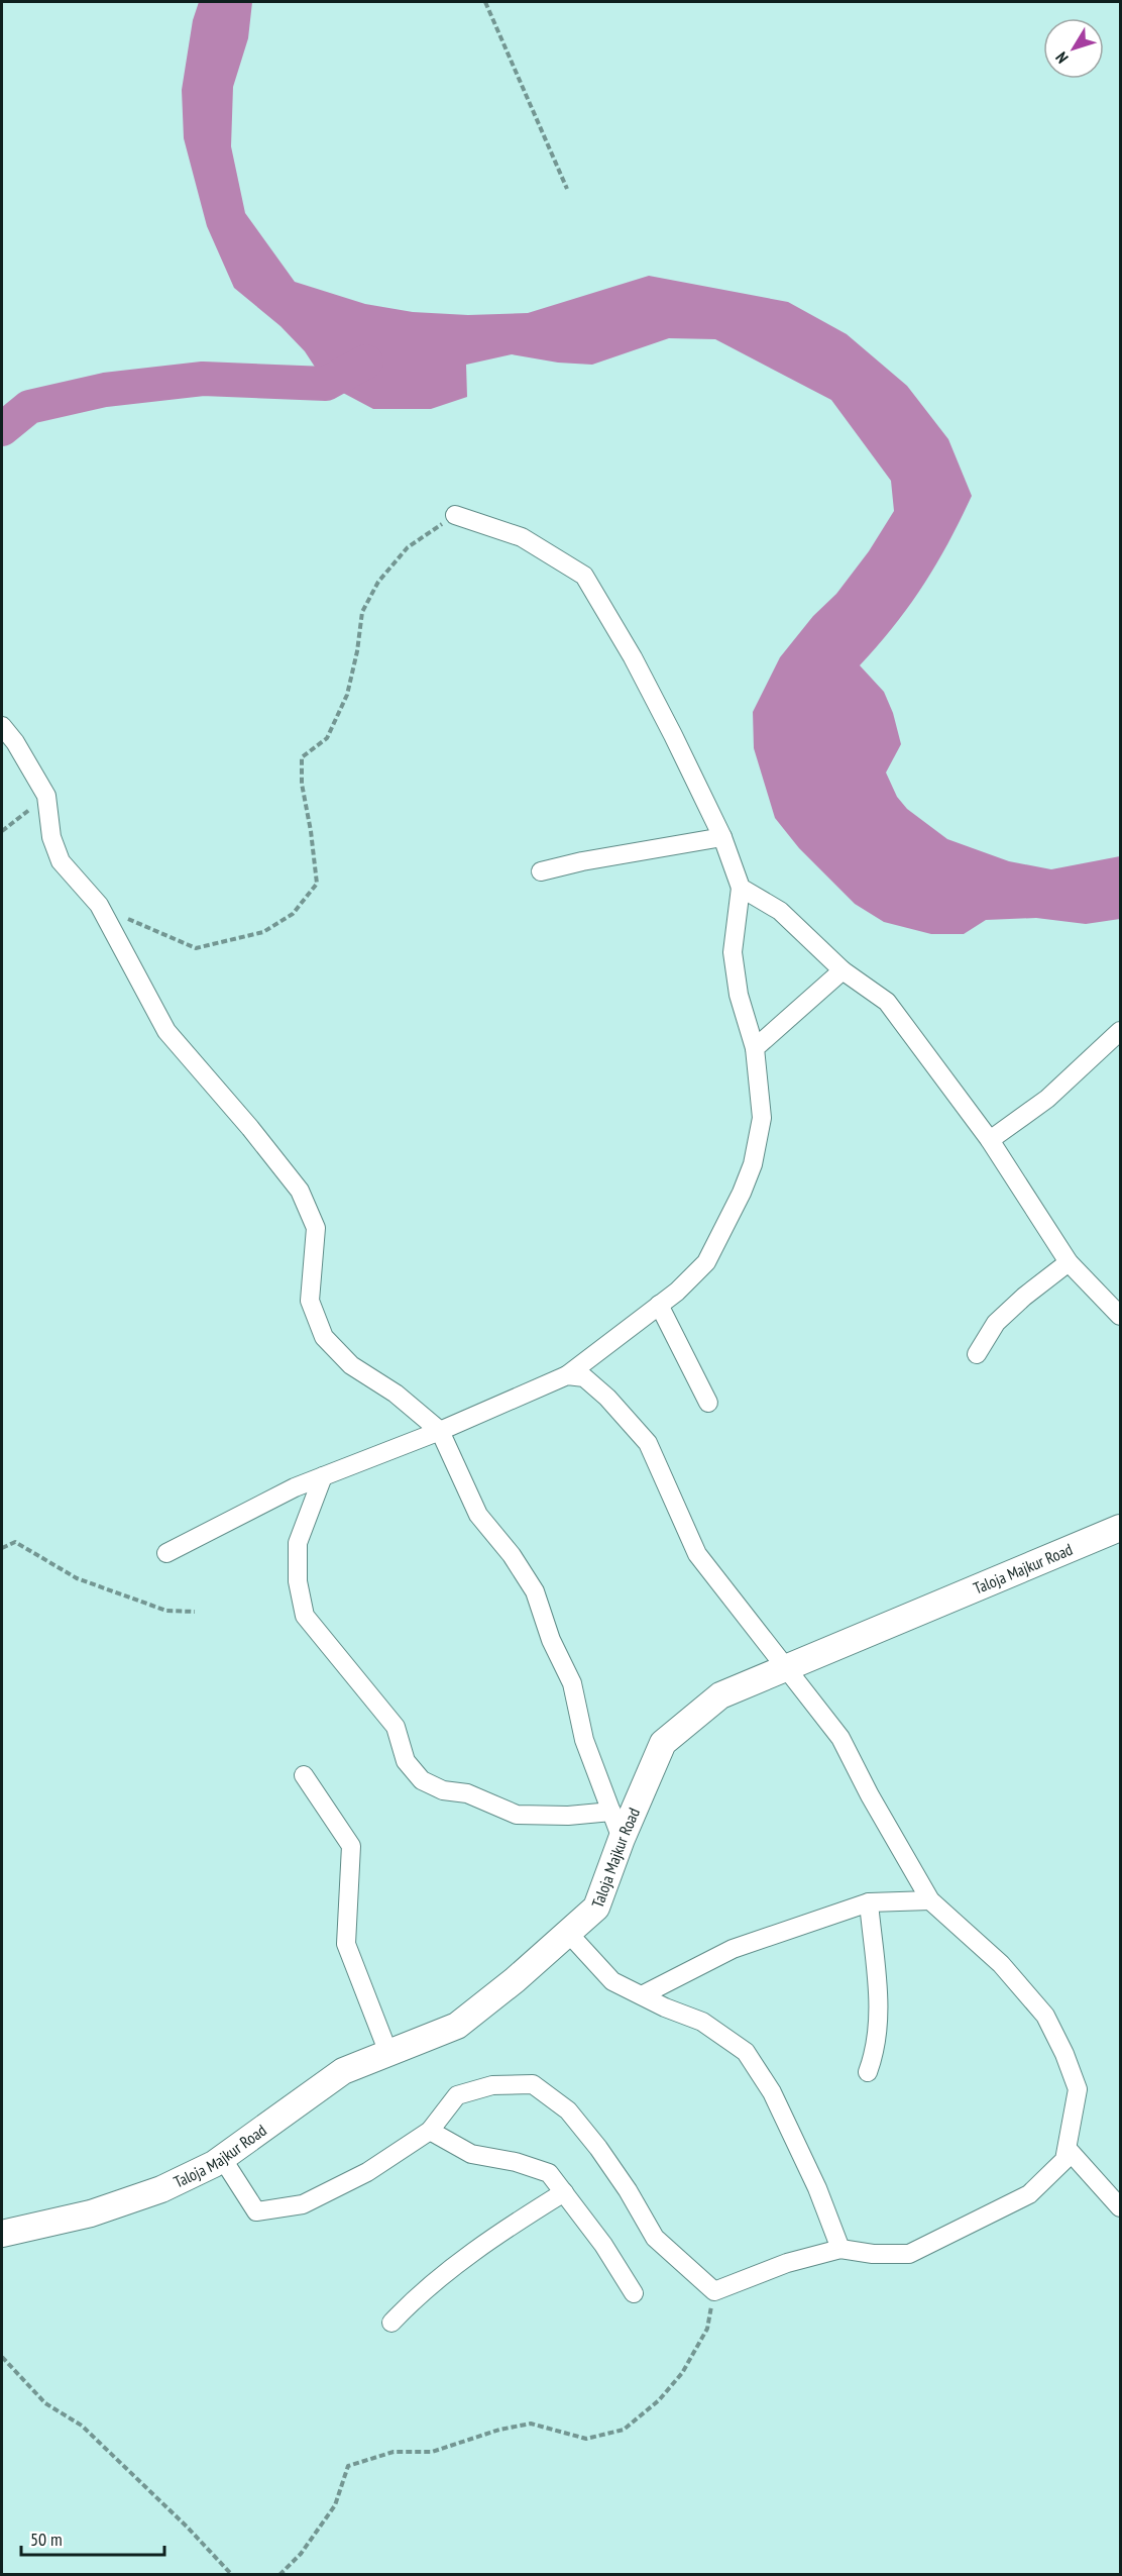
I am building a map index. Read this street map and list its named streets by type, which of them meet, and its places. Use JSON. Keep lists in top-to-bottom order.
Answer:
{
  "streets": {
    "street": ["Taloja Majkur Road"]
  },
  "scale_bar": "50 m",
  "north": "bottom left"
}
